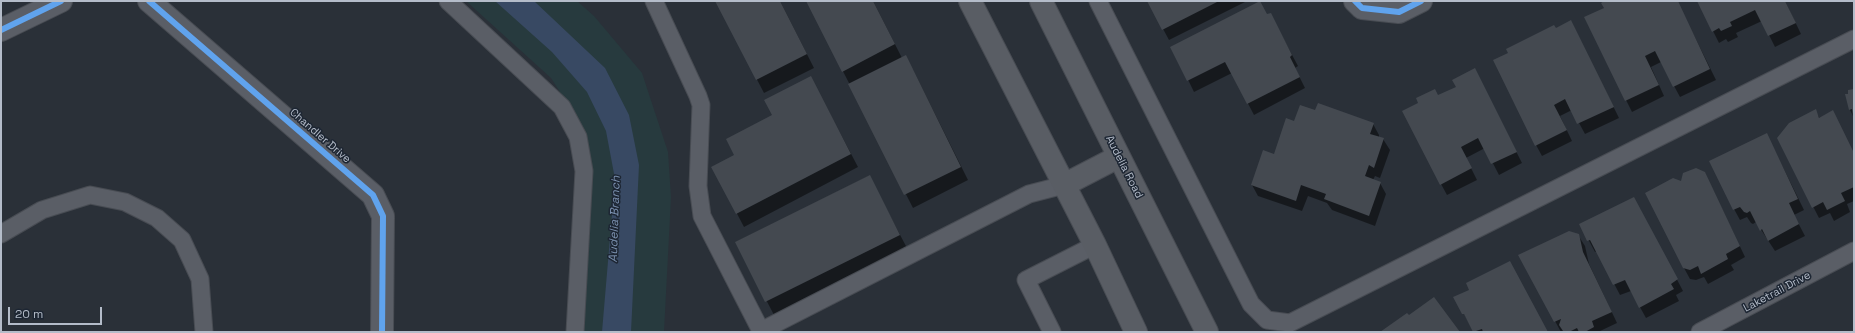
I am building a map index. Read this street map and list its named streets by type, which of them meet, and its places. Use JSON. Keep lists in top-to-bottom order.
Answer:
{
  "streets": {
    "main road": ["Audelia Road"],
    "street": ["Chandler Drive"],
    "lane": ["Laketrail Drive"]
  },
  "water": ["Audelia Branch"],
  "scale_bar": "20 m"
}
